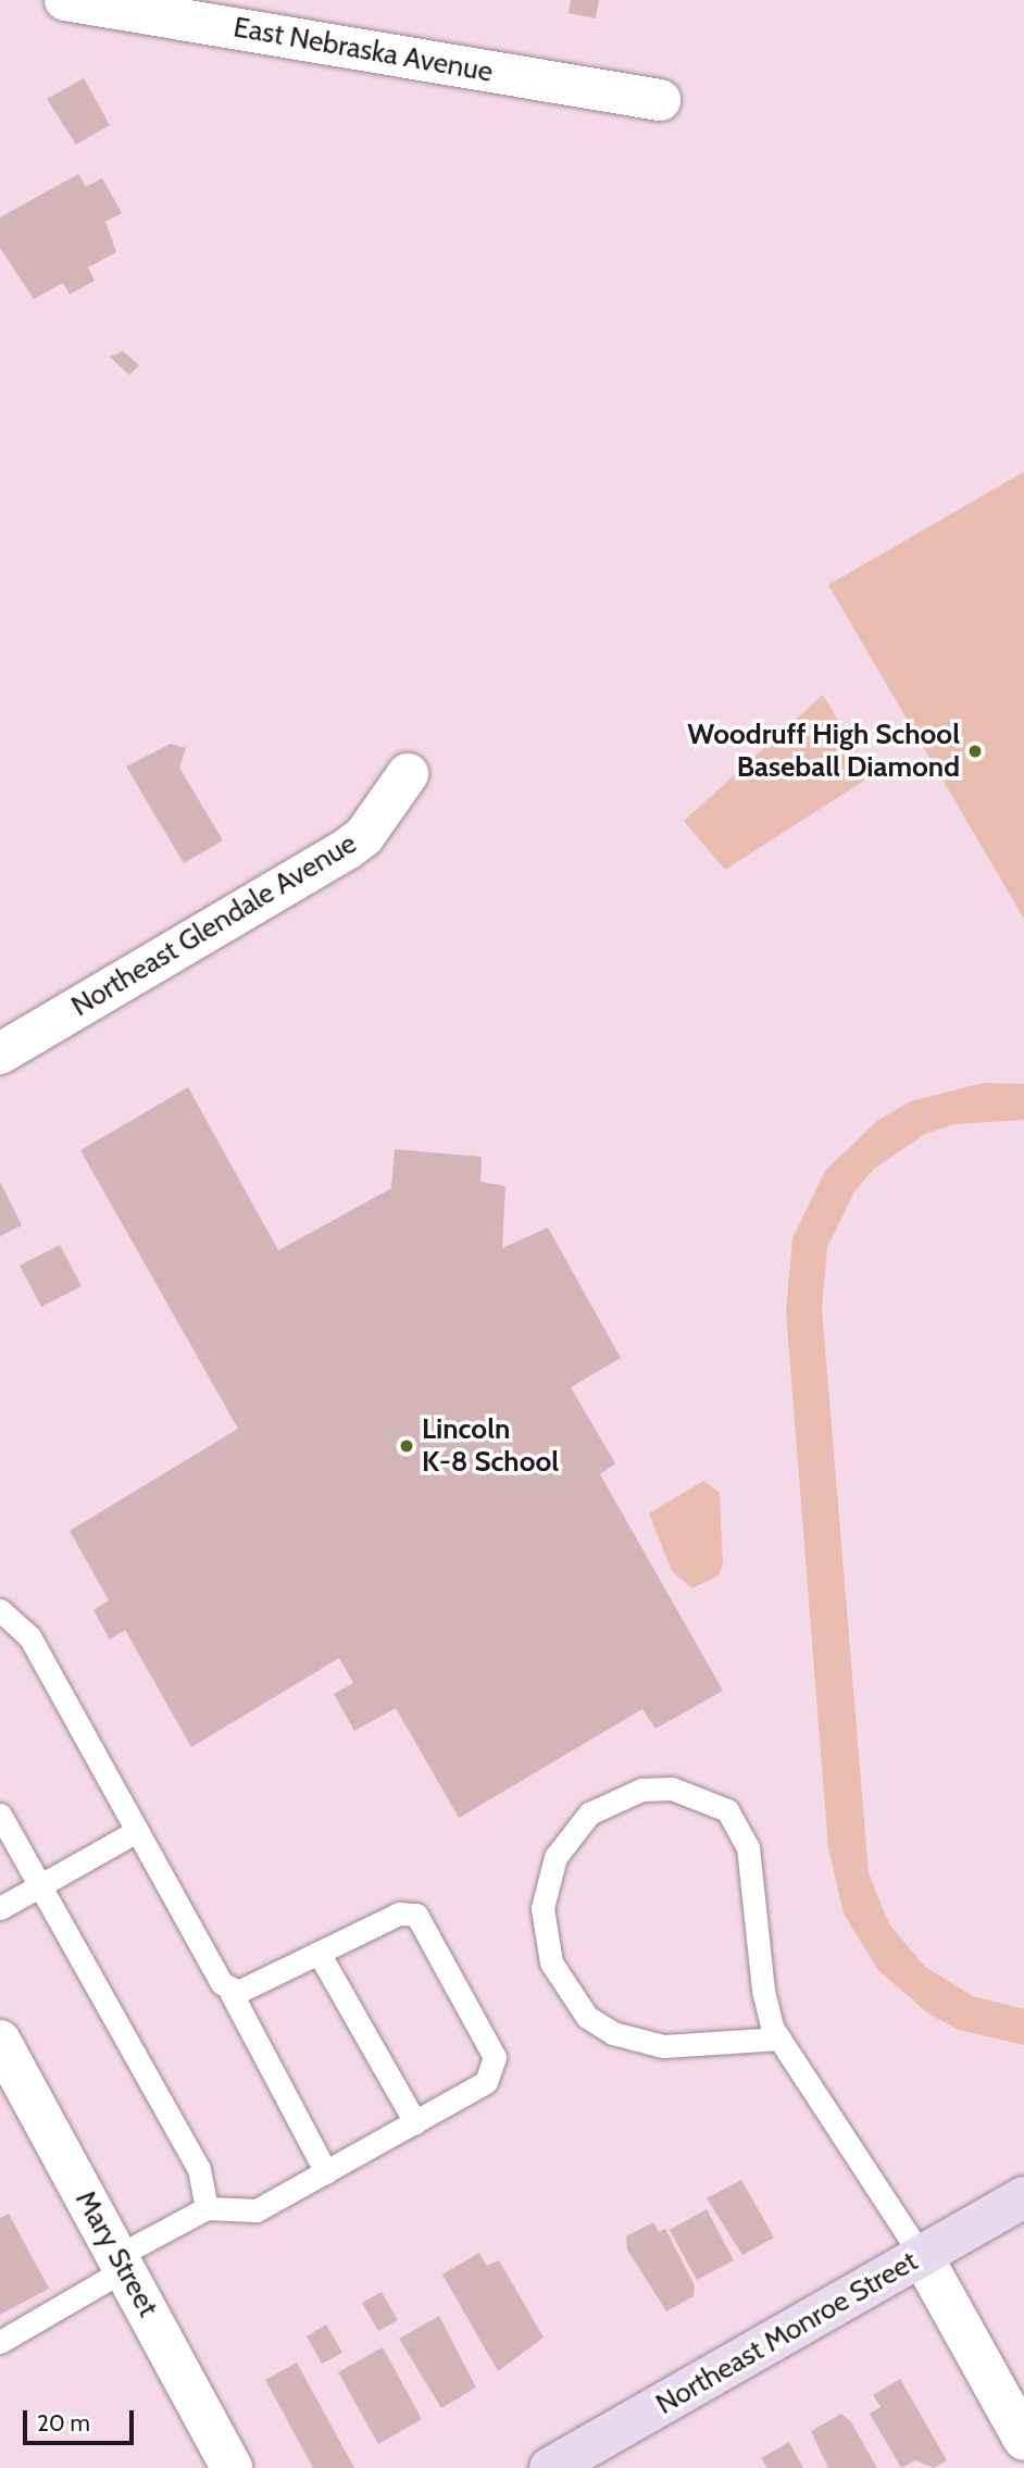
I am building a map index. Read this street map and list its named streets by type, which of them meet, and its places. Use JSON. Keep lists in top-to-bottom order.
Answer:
{
  "streets": {
    "street": [
      "East Nebraska Avenue",
      "Northeast Glendale Avenue",
      "Mary Street",
      "Northeast Monroe Street"
    ]
  },
  "places": ["Woodruff High School Baseball Diamond", "Lincoln K-8 School"],
  "scale_bar": "20 m"
}
